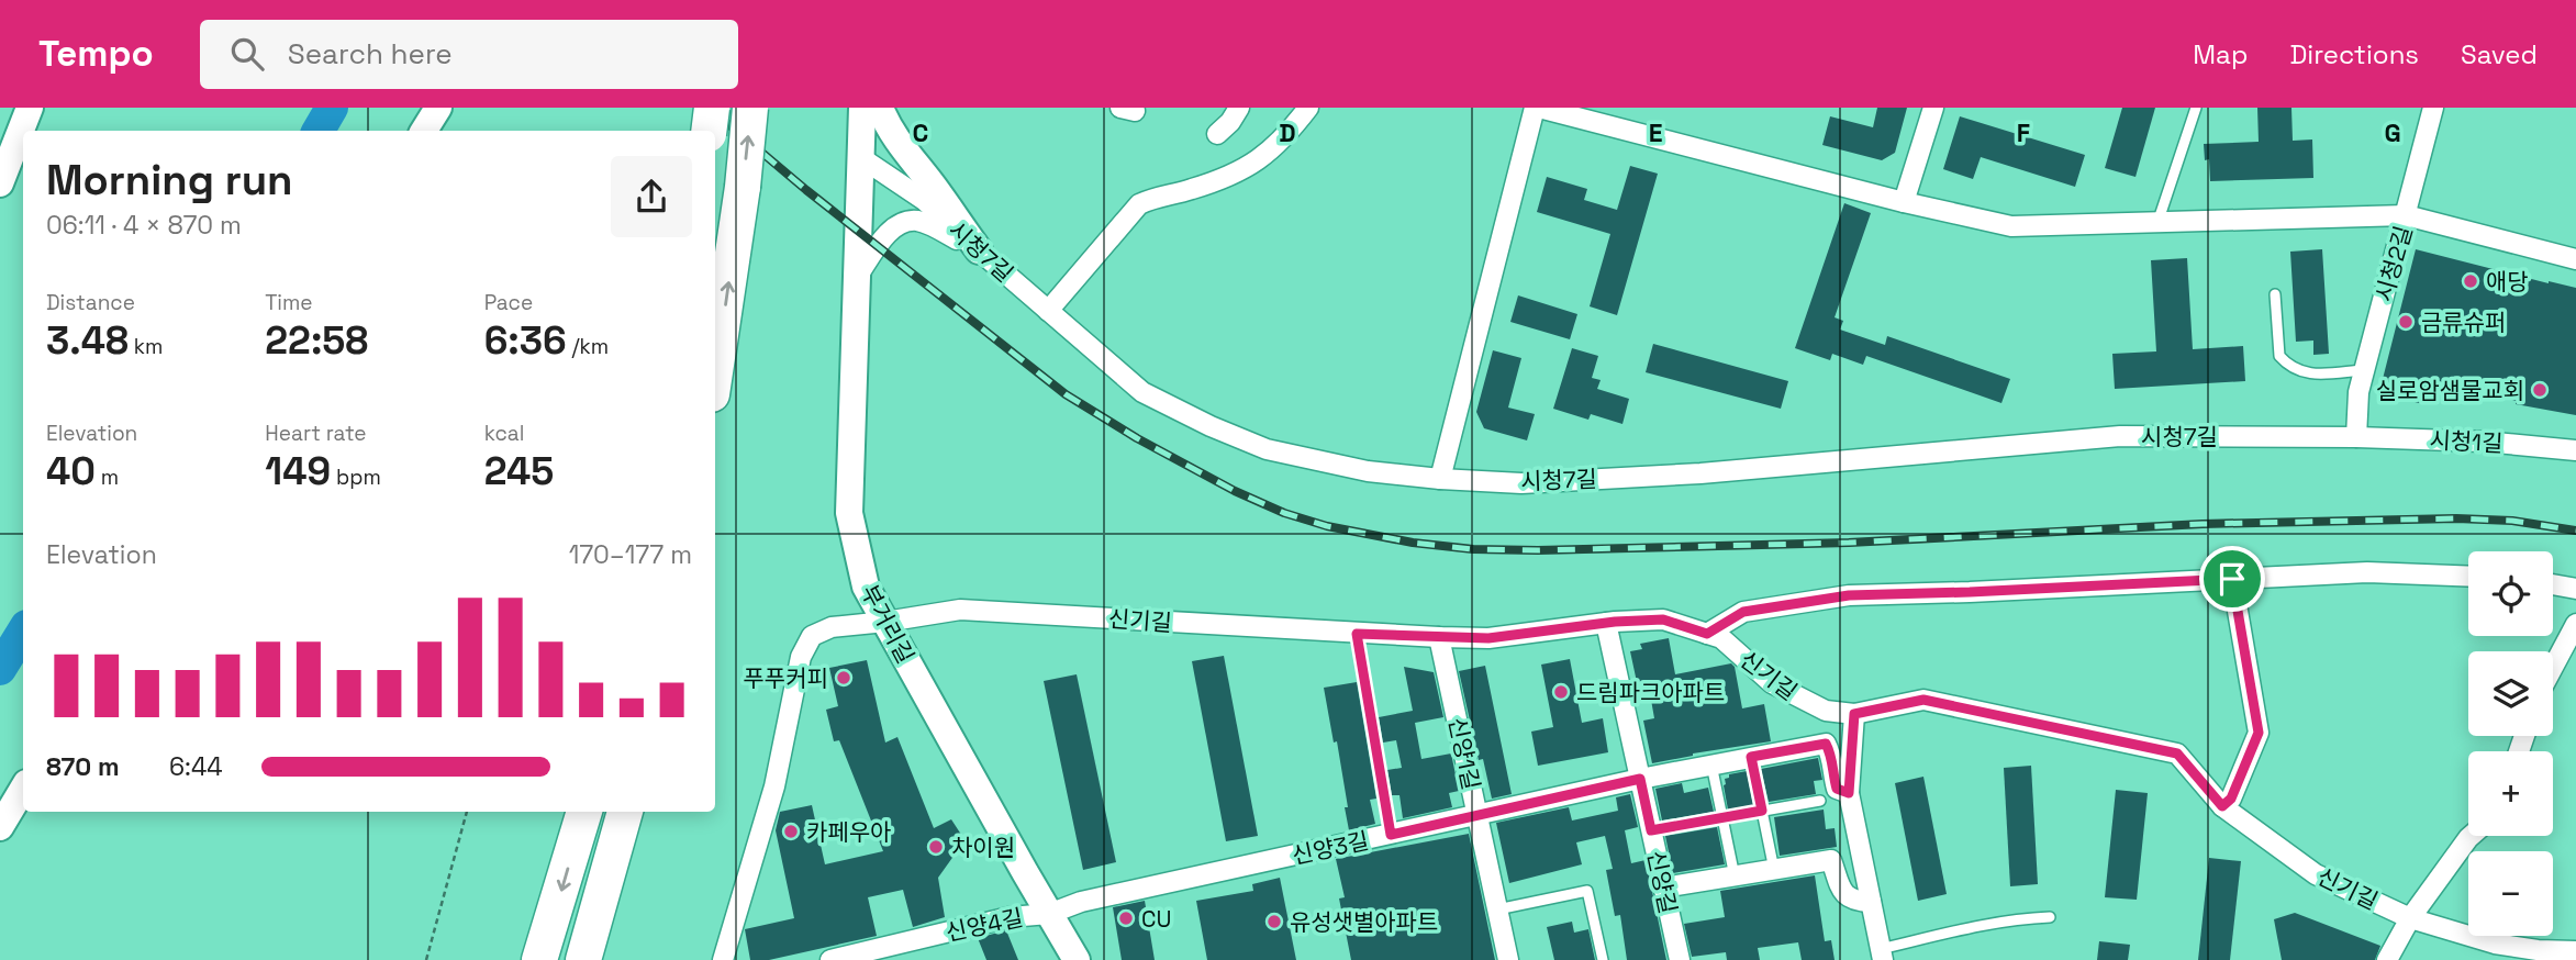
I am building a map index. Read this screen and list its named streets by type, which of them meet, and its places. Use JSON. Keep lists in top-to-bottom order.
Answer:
{
  "streets": {
    "street": [
      "시청7길",
      "시청2길",
      "시청1길",
      "신기길",
      "부거리길",
      "신양1길",
      "신양3길",
      "신양길",
      "신양4길"
    ]
  },
  "crossings": [
    ["시청7길", "시청2길"],
    ["시청7길", "시청1길"],
    ["시청7길", "부거리길"],
    ["시청2길", "시청1길"],
    ["신기길", "부거리길"],
    ["신기길", "신양1길"],
    ["신기길", "신양길"],
    ["부거리길", "신양3길"],
    ["부거리길", "신양4길"],
    ["신양1길", "신양3길"],
    ["신양3길", "신양길"],
    ["신양3길", "신양4길"]
  ],
  "places": [
    "애당",
    "금류슈퍼",
    "실로암샘물교회",
    "푸푸커피",
    "드림파크아파트",
    "카페우아",
    "차이원",
    "CU",
    "유성샛별아파트"
  ],
  "page": {
    "header": "Tempo",
    "search": "Search here",
    "nav": ["Map", "Directions", "Saved"],
    "heading": ["Morning run", "06:11 · 4 × 870 m"],
    "stats": [
      ["Distance", "3.48 km"],
      ["Time", "22:58"],
      ["Pace", "6:36 /km"],
      ["Elevation", "40 m"],
      ["Heart rate", "149 bpm"],
      ["kcal", "245"]
    ],
    "chart": ["Elevation", "170–177 m"],
    "map_buttons": ["+", "−"],
    "list": [
      {
        "name": "870 m",
        "note": "6:44"
      }
    ]
  },
  "grid": {
    "columns": [
      "C",
      "D",
      "E",
      "F",
      "G"
    ]
  }
}
